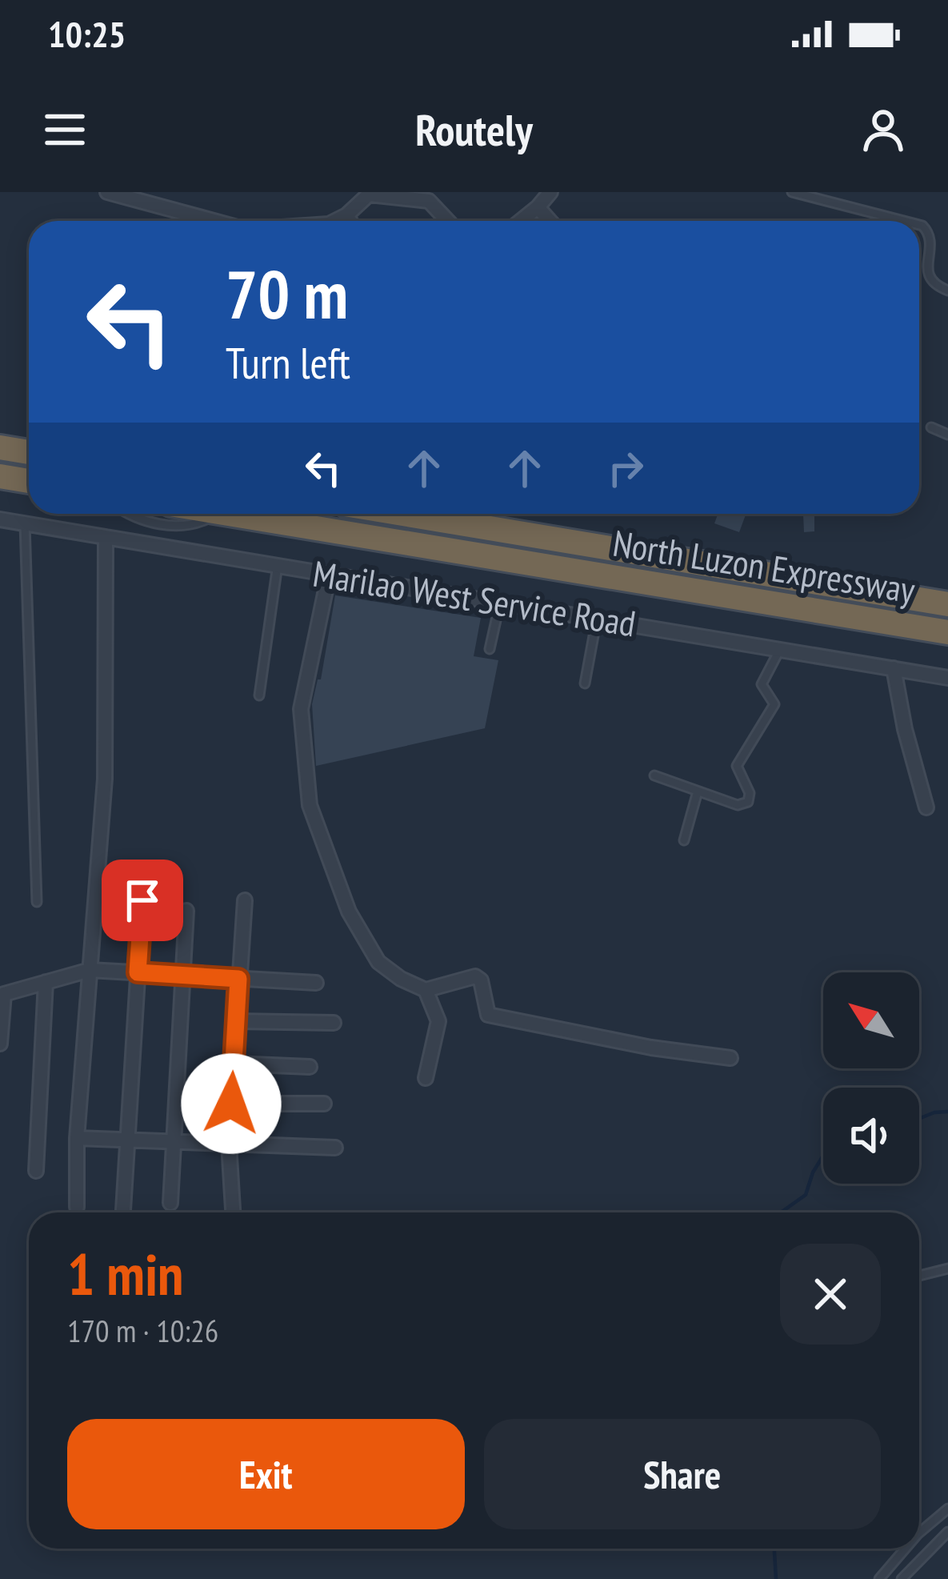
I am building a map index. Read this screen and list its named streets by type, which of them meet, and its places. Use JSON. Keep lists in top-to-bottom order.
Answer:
{
  "streets": {
    "highway": ["North Luzon Expressway"],
    "street": ["Marilao West Service Road"]
  },
  "north": "top left",
  "page": {
    "status": "10:25",
    "header": "Routely",
    "turn": ["70 m", "Turn left"],
    "heading": ["1 min", "170 m · 10:26"],
    "buttons": ["Exit", "Share"]
  }
}
